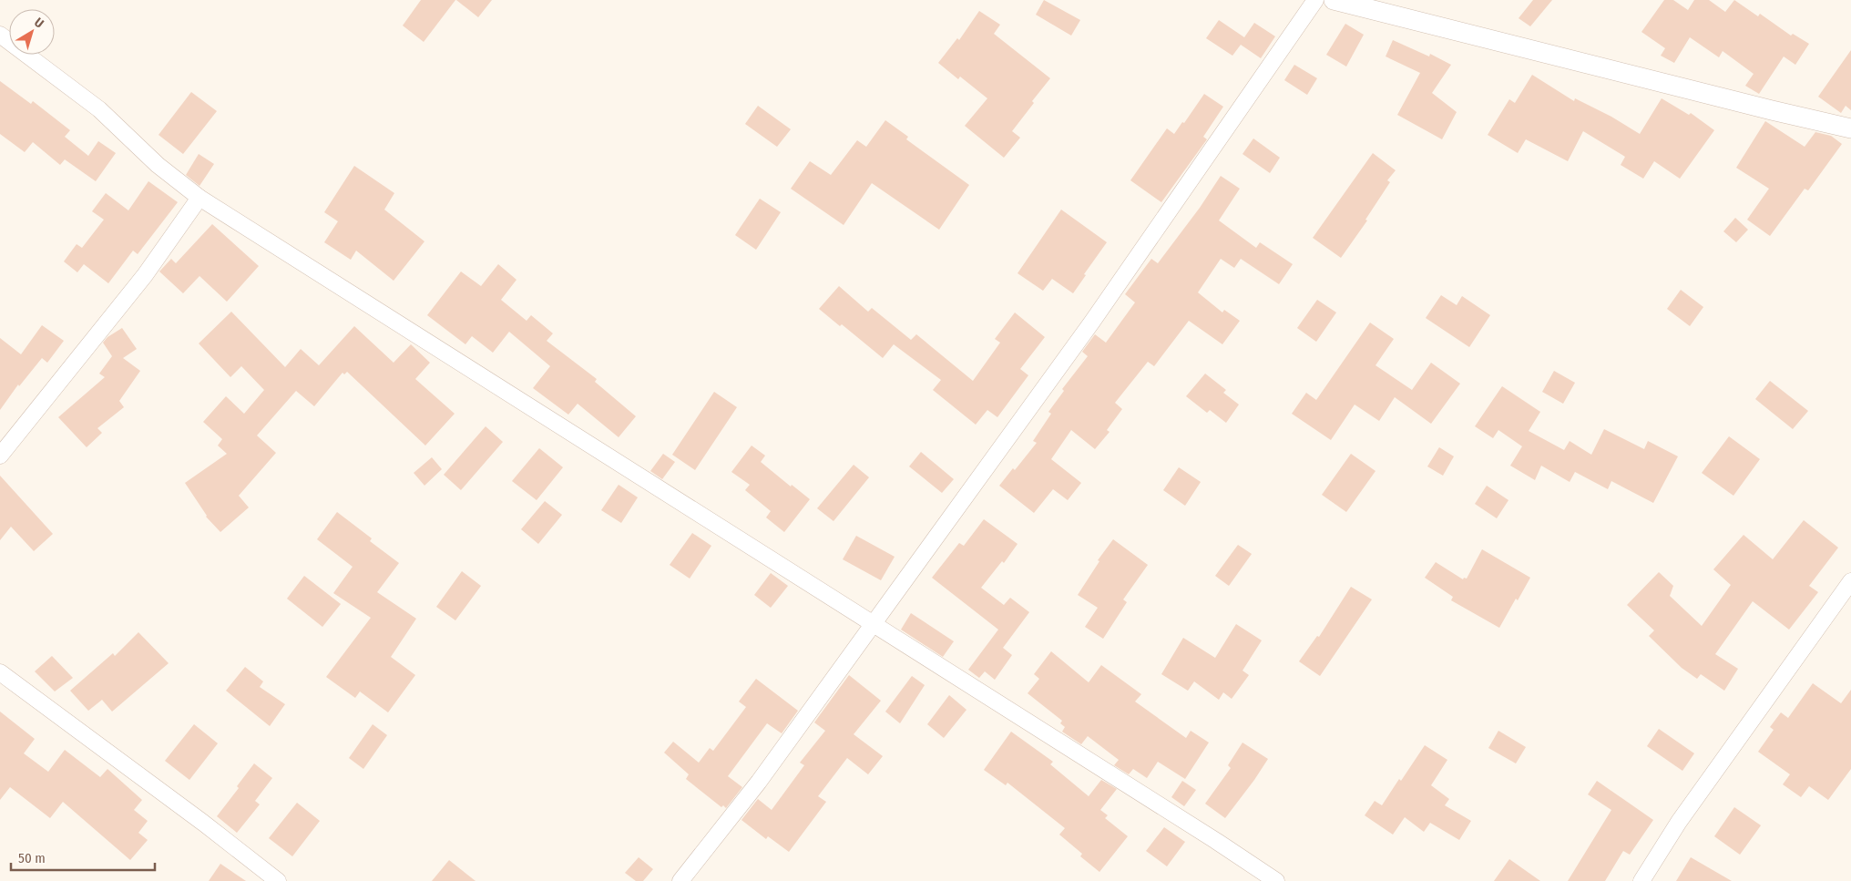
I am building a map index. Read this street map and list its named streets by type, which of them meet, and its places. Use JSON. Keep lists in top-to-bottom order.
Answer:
{
  "scale_bar": "50 m",
  "north": "top right"
}
